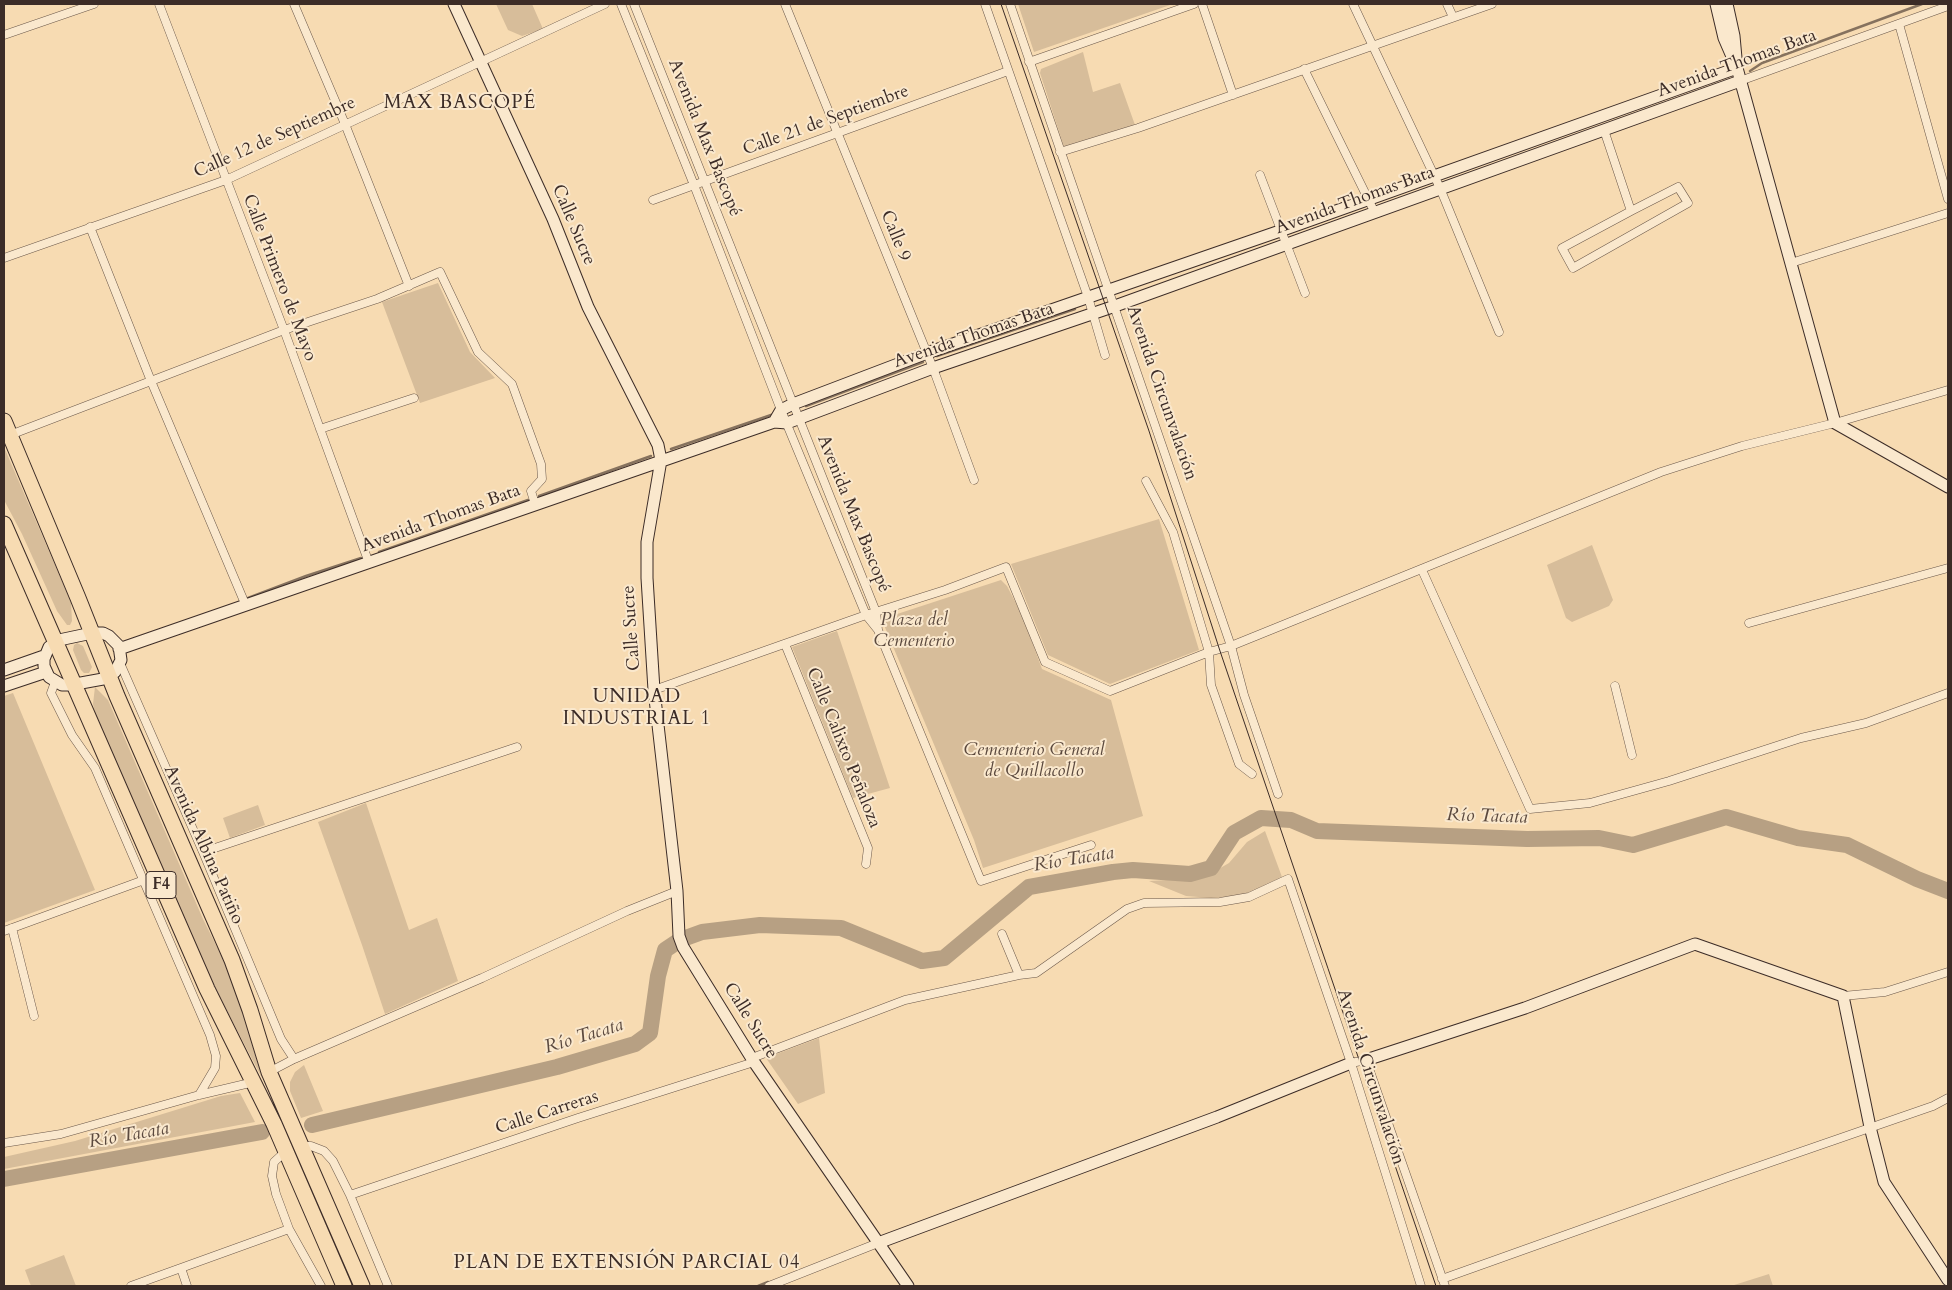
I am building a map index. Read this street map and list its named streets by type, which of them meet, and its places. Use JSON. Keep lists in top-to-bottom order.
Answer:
{
  "streets": {
    "highway": ["Avenida Albina Patiño", "F4"],
    "main road": ["Avenida Thomas Bata", "Calle Sucre"],
    "street": [
      "Calle 21 de Septiembre",
      "Calle 12 de Septiembre",
      "Avenida Max Bascopé",
      "Calle 9",
      "Calle Primero de Mayo",
      "Avenida Circunvalación",
      "Calle Calixto Peñaloza",
      "Calle Carreras"
    ]
  },
  "crossings": [
    ["Avenida Thomas Bata", "Avenida Max Bascopé"],
    ["Avenida Thomas Bata", "Calle Sucre"],
    ["Avenida Thomas Bata", "Calle 9"],
    ["Avenida Thomas Bata", "Calle Primero de Mayo"],
    ["Avenida Thomas Bata", "Avenida Circunvalación"],
    ["Calle 21 de Septiembre", "Avenida Max Bascopé"],
    ["Calle 21 de Septiembre", "Calle 9"],
    ["Calle 12 de Septiembre", "Calle Sucre"],
    ["Calle 12 de Septiembre", "Calle Primero de Mayo"],
    ["Calle Sucre", "Calle Carreras"],
    ["Avenida Circunvalación", "Calle Carreras"]
  ],
  "districts": ["MAX BASCOPÉ", "UNIDAD INDUSTRIAL 1", "PLAN DE EXTENSIÓN PARCIAL 04"],
  "water": ["Río Tacata"],
  "parks": ["Plaza del Cementerio", "Cementerio General de Quillacollo"]
}
